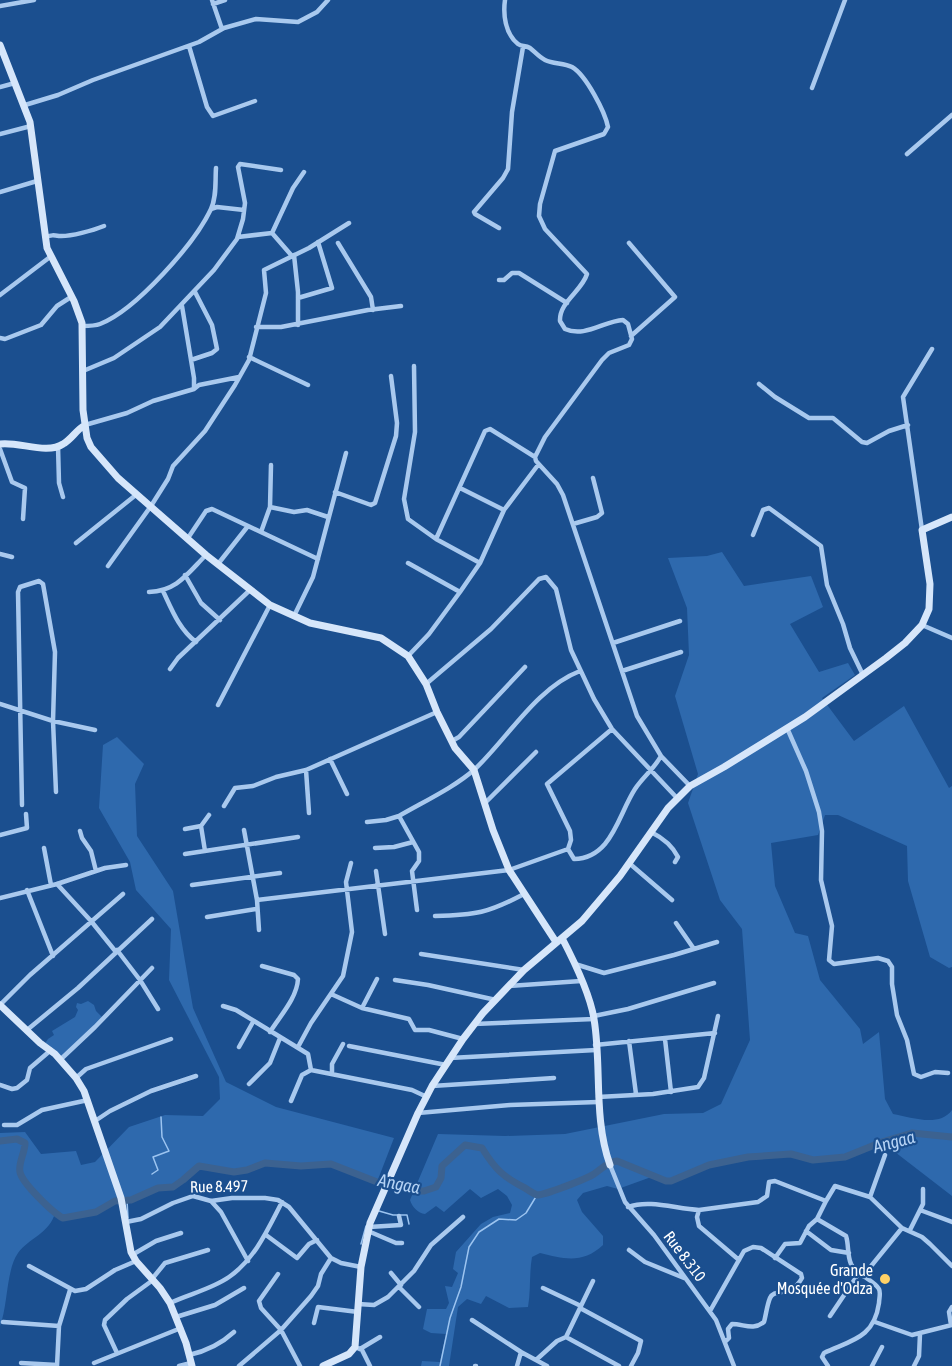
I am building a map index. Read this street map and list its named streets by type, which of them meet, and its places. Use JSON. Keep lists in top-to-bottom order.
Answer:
{
  "streets": {
    "street": ["Rue 8.497", "Rue 8.310"]
  },
  "water": ["Angaa"],
  "places": ["Grande Mosquée d'Odza"]
}
